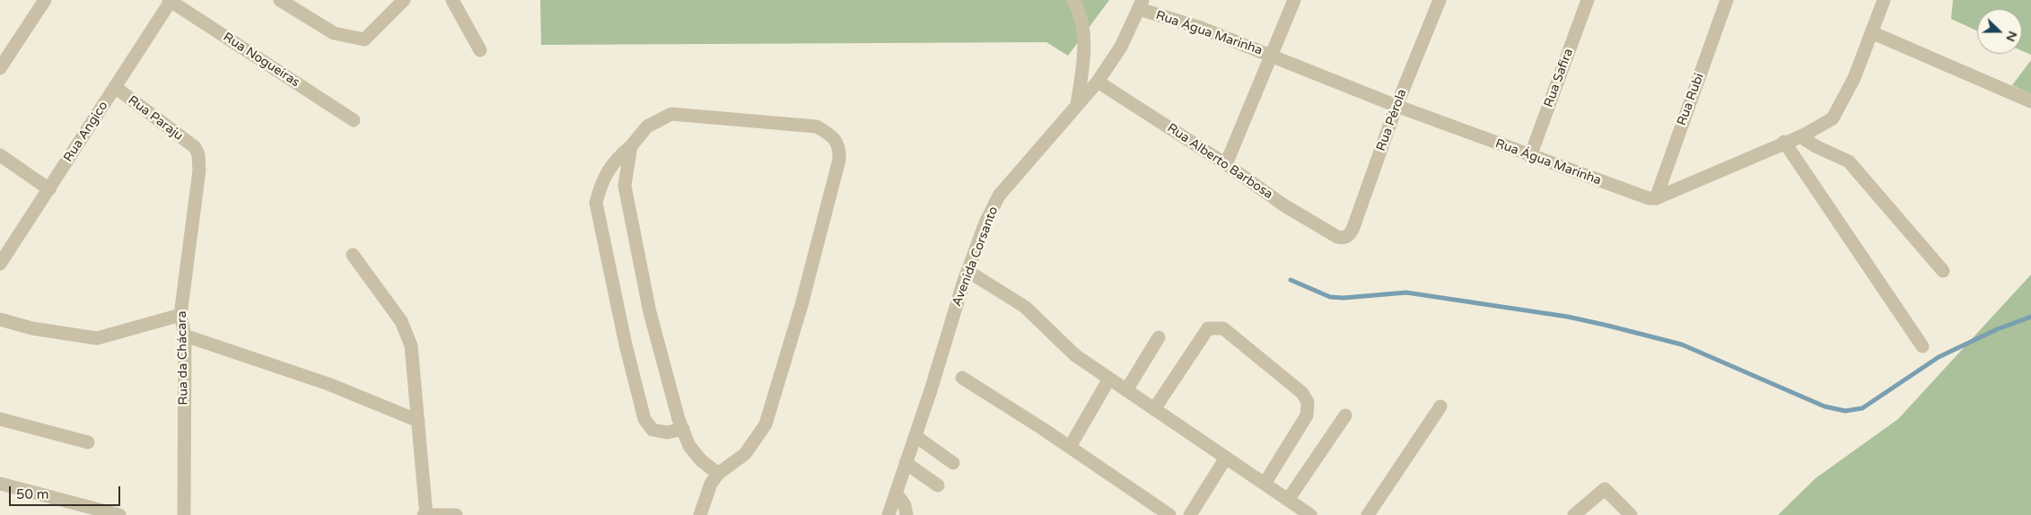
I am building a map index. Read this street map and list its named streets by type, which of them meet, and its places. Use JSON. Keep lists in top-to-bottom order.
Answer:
{
  "streets": {
    "street": [
      "Rua Água Marinha",
      "Rua Nogueiras",
      "Rua Safira",
      "Rua Rubi",
      "Rua Paraju",
      "Rua Pérola",
      "Rua Angico",
      "Rua Alberto Barbosa",
      "Avenida Corsanto",
      "Rua da Chácara"
    ]
  },
  "crossings": [
    ["Rua Água Marinha", "Rua Safira"],
    ["Rua Água Marinha", "Rua Rubi"],
    ["Rua Água Marinha", "Rua Pérola"],
    ["Rua Água Marinha", "Avenida Corsanto"],
    ["Rua Nogueiras", "Rua Angico"],
    ["Rua Paraju", "Rua Angico"],
    ["Rua Paraju", "Rua da Chácara"],
    ["Rua Pérola", "Rua Alberto Barbosa"],
    ["Rua Alberto Barbosa", "Avenida Corsanto"]
  ],
  "scale_bar": "50 m",
  "north": "right"
}
